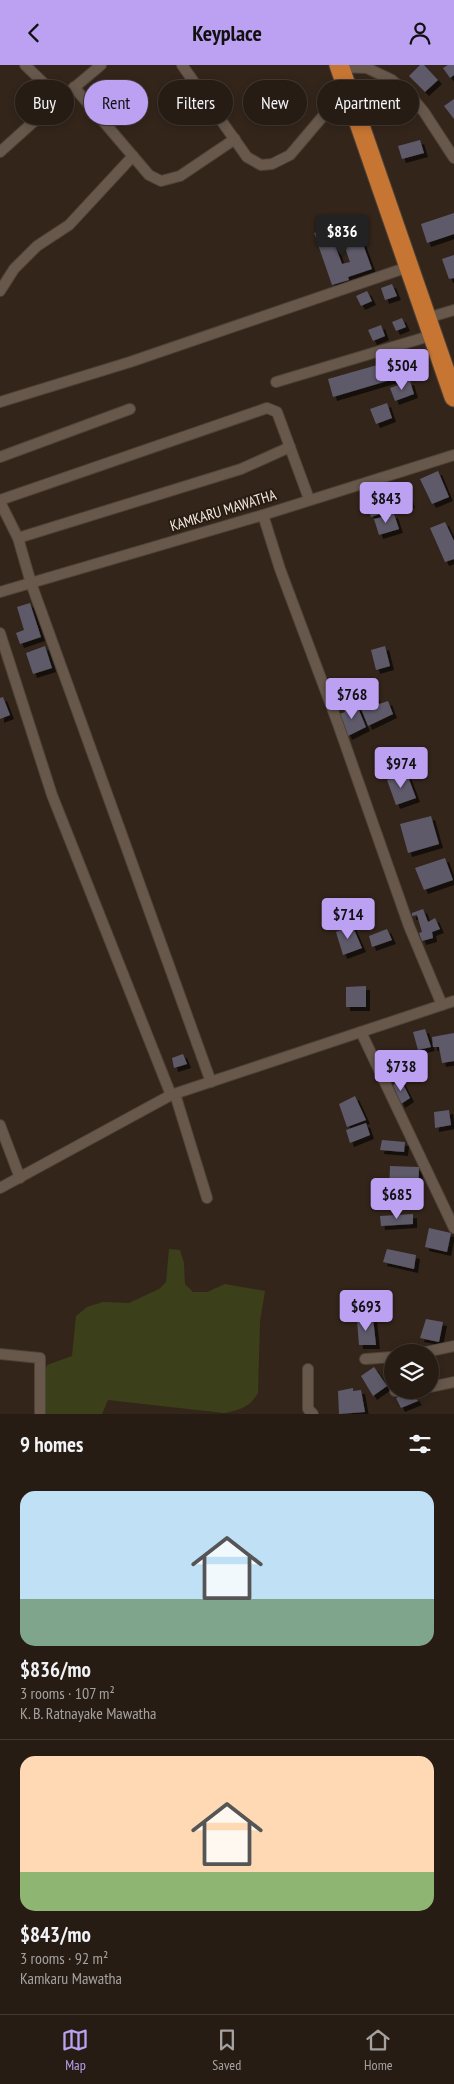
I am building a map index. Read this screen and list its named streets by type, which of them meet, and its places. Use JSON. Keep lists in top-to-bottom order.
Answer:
{
  "streets": {
    "street": ["KAMKARU MAWATHA"]
  },
  "page": {
    "header": "Keyplace",
    "chip": [
      "Buy",
      "Rent",
      "Filters",
      "New",
      "Apartment"
    ],
    "price": [
      "$836",
      "$504",
      "$843",
      "$768",
      "$974",
      "$714",
      "$738",
      "$685",
      "$693"
    ],
    "heading": "9 homes",
    "list": [
      {
        "name": "$836/mo",
        "note": "3 rooms · 107 m² · K. B. Ratnayake Mawatha"
      },
      {
        "name": "$843/mo",
        "note": "3 rooms · 92 m² · Kamkaru Mawatha"
      }
    ],
    "tabs": ["Map", "Saved", "Home"]
  }
}
